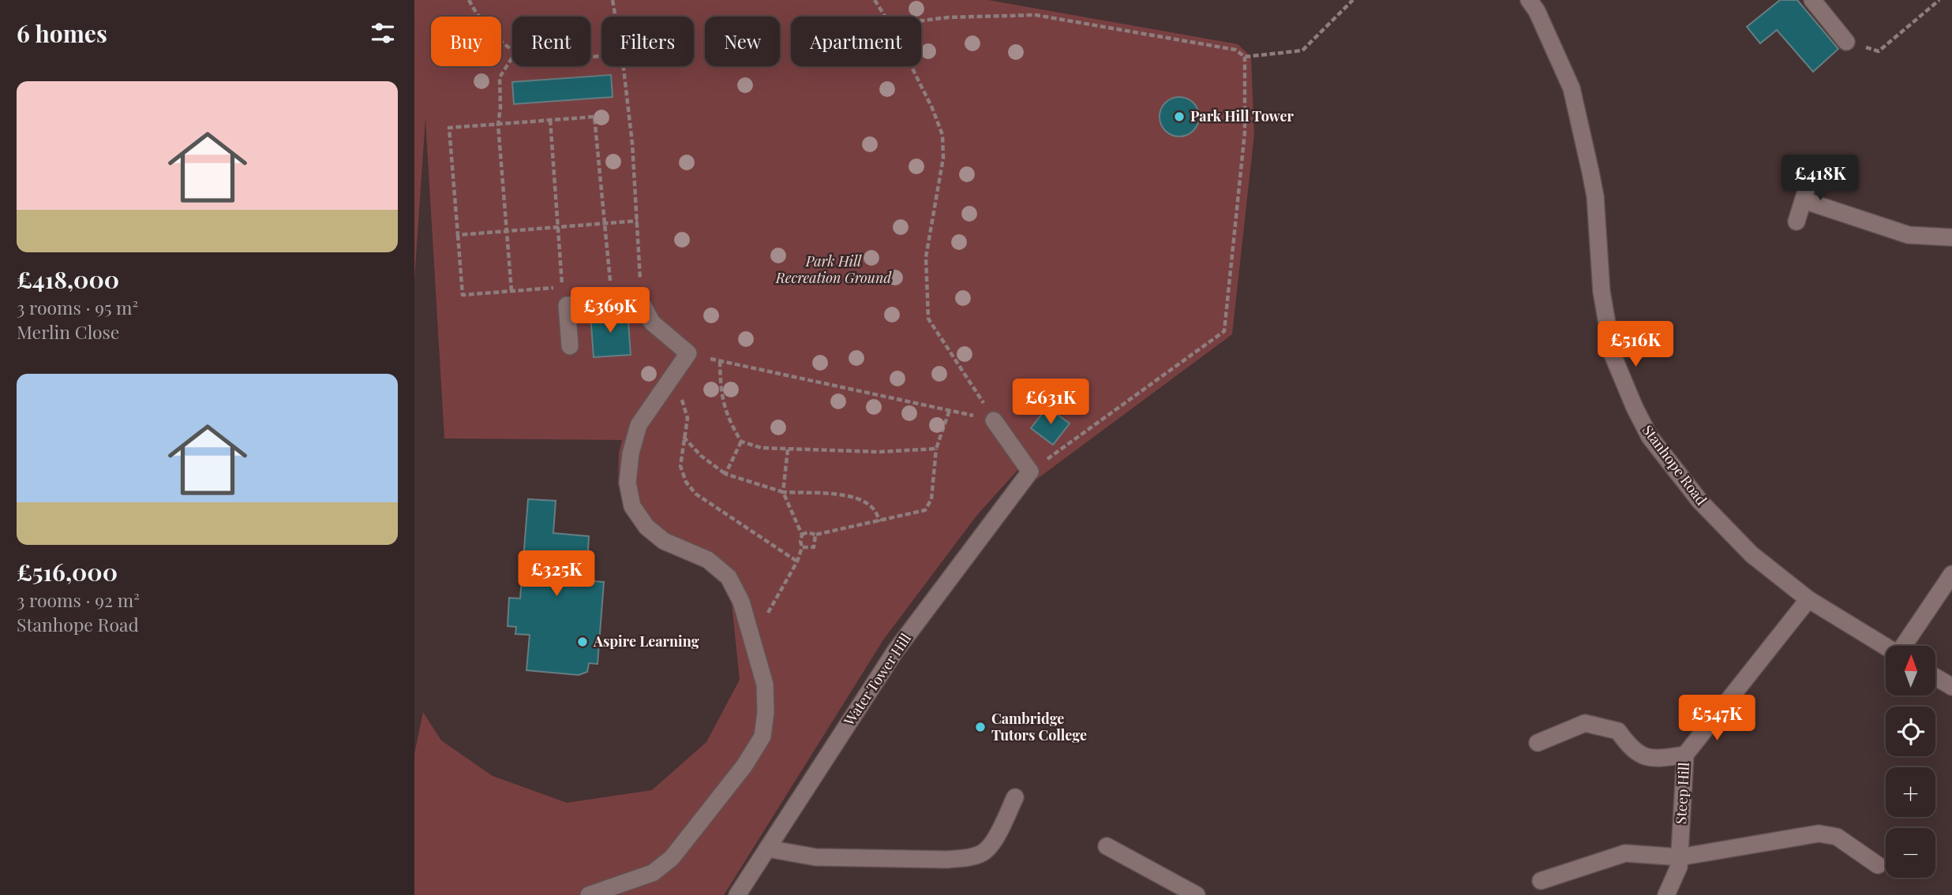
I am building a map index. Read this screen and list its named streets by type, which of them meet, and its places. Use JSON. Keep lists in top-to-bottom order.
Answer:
{
  "streets": {
    "street": ["Stanhope Road", "Water Tower Hill", "Steep Hill"]
  },
  "crossings": [
    ["Stanhope Road", "Steep Hill"]
  ],
  "parks": ["Park Hill Recreation Ground"],
  "places": ["Park Hill Tower", "Aspire Learning", "Cambridge Tutors College"],
  "north": "top",
  "page": {
    "heading": "6 homes",
    "chip": [
      "Buy",
      "Rent",
      "Filters",
      "New",
      "Apartment"
    ],
    "list": [
      {
        "name": "£418,000",
        "note": "3 rooms · 95 m² · Merlin Close"
      },
      {
        "name": "£516,000",
        "note": "3 rooms · 92 m² · Stanhope Road"
      }
    ],
    "price": [
      "£418K",
      "£369K",
      "£516K",
      "£631K",
      "£325K",
      "£547K"
    ],
    "map_buttons": ["+", "−"]
  }
}
